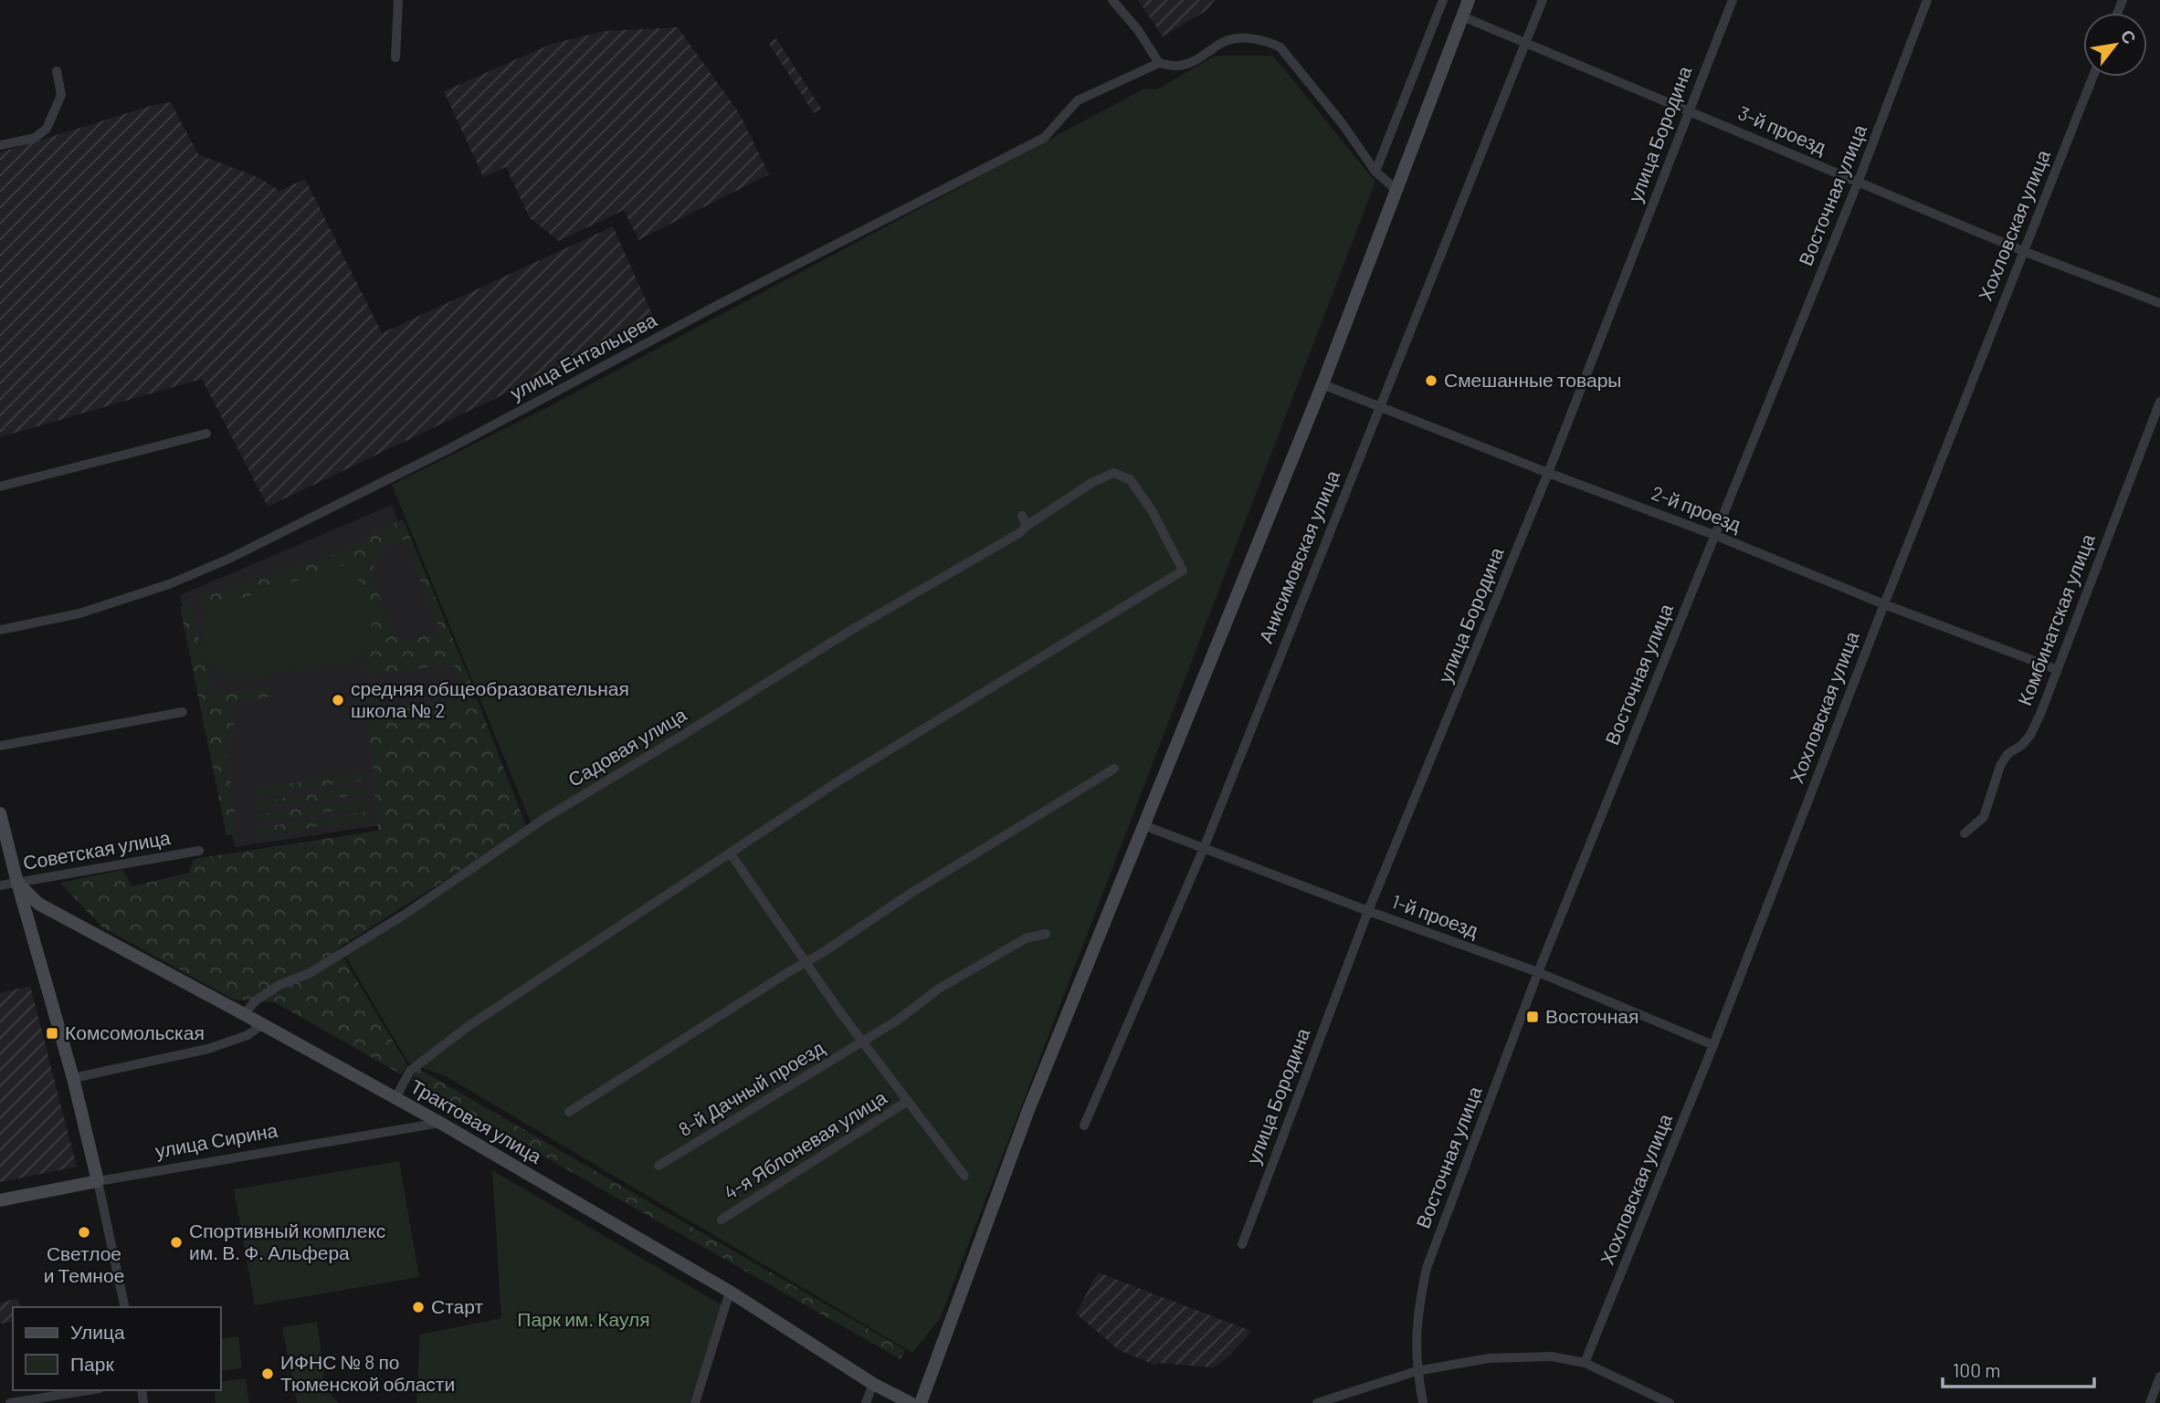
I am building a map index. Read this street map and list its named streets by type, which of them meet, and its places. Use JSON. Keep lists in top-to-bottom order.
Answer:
{
  "streets": {
    "street": [
      "3-й проезд",
      "улица Бородина",
      "Восточная улица",
      "Хохловская улица",
      "улица Ентальцева",
      "2-й проезд",
      "Анисимовская улица",
      "Комбинатская улица",
      "Садовая улица",
      "Советская улица",
      "1-й проезд",
      "8-й Дачный проезд",
      "Трактовая улица",
      "улица Сирина",
      "4-я Яблоневая улица"
    ]
  },
  "crossings": [
    ["3-й проезд", "улица Бородина"],
    ["3-й проезд", "Восточная улица"],
    ["3-й проезд", "Хохловская улица"],
    ["3-й проезд", "Анисимовская улица"],
    ["улица Бородина", "2-й проезд"],
    ["улица Бородина", "1-й проезд"],
    ["Восточная улица", "2-й проезд"],
    ["Восточная улица", "1-й проезд"],
    ["Хохловская улица", "2-й проезд"],
    ["Хохловская улица", "1-й проезд"],
    ["2-й проезд", "Анисимовская улица"],
    ["2-й проезд", "Комбинатская улица"],
    ["Анисимовская улица", "1-й проезд"],
    ["Садовая улица", "Трактовая улица"],
    ["Советская улица", "Трактовая улица"],
    ["Трактовая улица", "улица Сирина"]
  ],
  "parks": ["Парк им. Кауля"],
  "places": {
    "other": [
      "Смешанные товары",
      "средняя общеобразовательная школа № 2",
      "Светлое и Темное",
      "Спортивный комплекс им. В. Ф. Альфера",
      "Старт",
      "ИФНС № 8 по Тюменской области"
    ],
    "transit": ["Восточная", "Комсомольская"]
  },
  "legend": ["Улица", "Парк"],
  "scale_bar": "100 m",
  "north": "top right"
}
